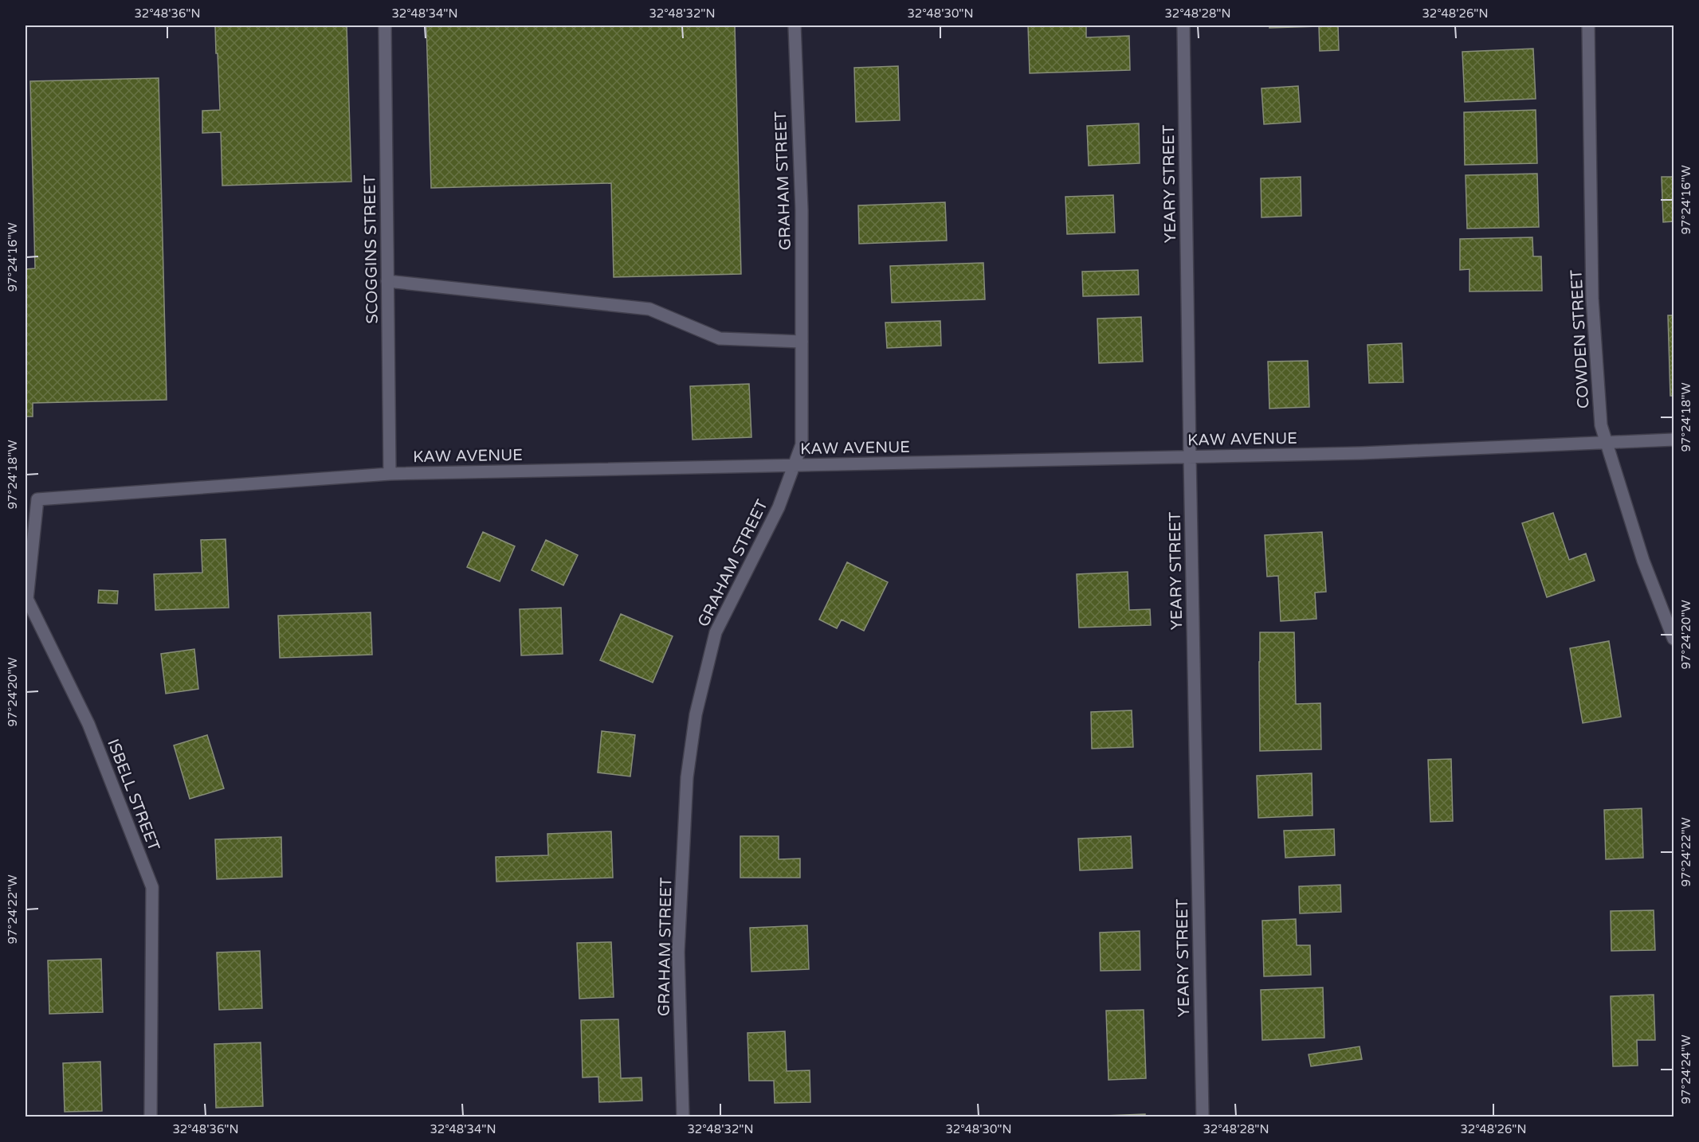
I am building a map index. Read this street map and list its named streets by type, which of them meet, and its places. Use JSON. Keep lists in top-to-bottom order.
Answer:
{
  "streets": {
    "street": [
      "GRAHAM STREET",
      "YEARY STREET",
      "SCOGGINS STREET",
      "COWDEN STREET",
      "KAW AVENUE",
      "ISBELL STREET"
    ]
  },
  "crossings": [
    ["GRAHAM STREET", "KAW AVENUE"],
    ["YEARY STREET", "KAW AVENUE"],
    ["SCOGGINS STREET", "KAW AVENUE"],
    ["COWDEN STREET", "KAW AVENUE"],
    ["KAW AVENUE", "ISBELL STREET"]
  ],
  "coordinates": [
    "32°48'36\"N",
    "32°48'34\"N",
    "32°48'32\"N",
    "32°48'30\"N",
    "32°48'28\"N",
    "32°48'26\"N",
    "97°24'16\"W",
    "97°24'18\"W",
    "97°24'20\"W",
    "97°24'22\"W",
    "97°24'24\"W"
  ]
}
